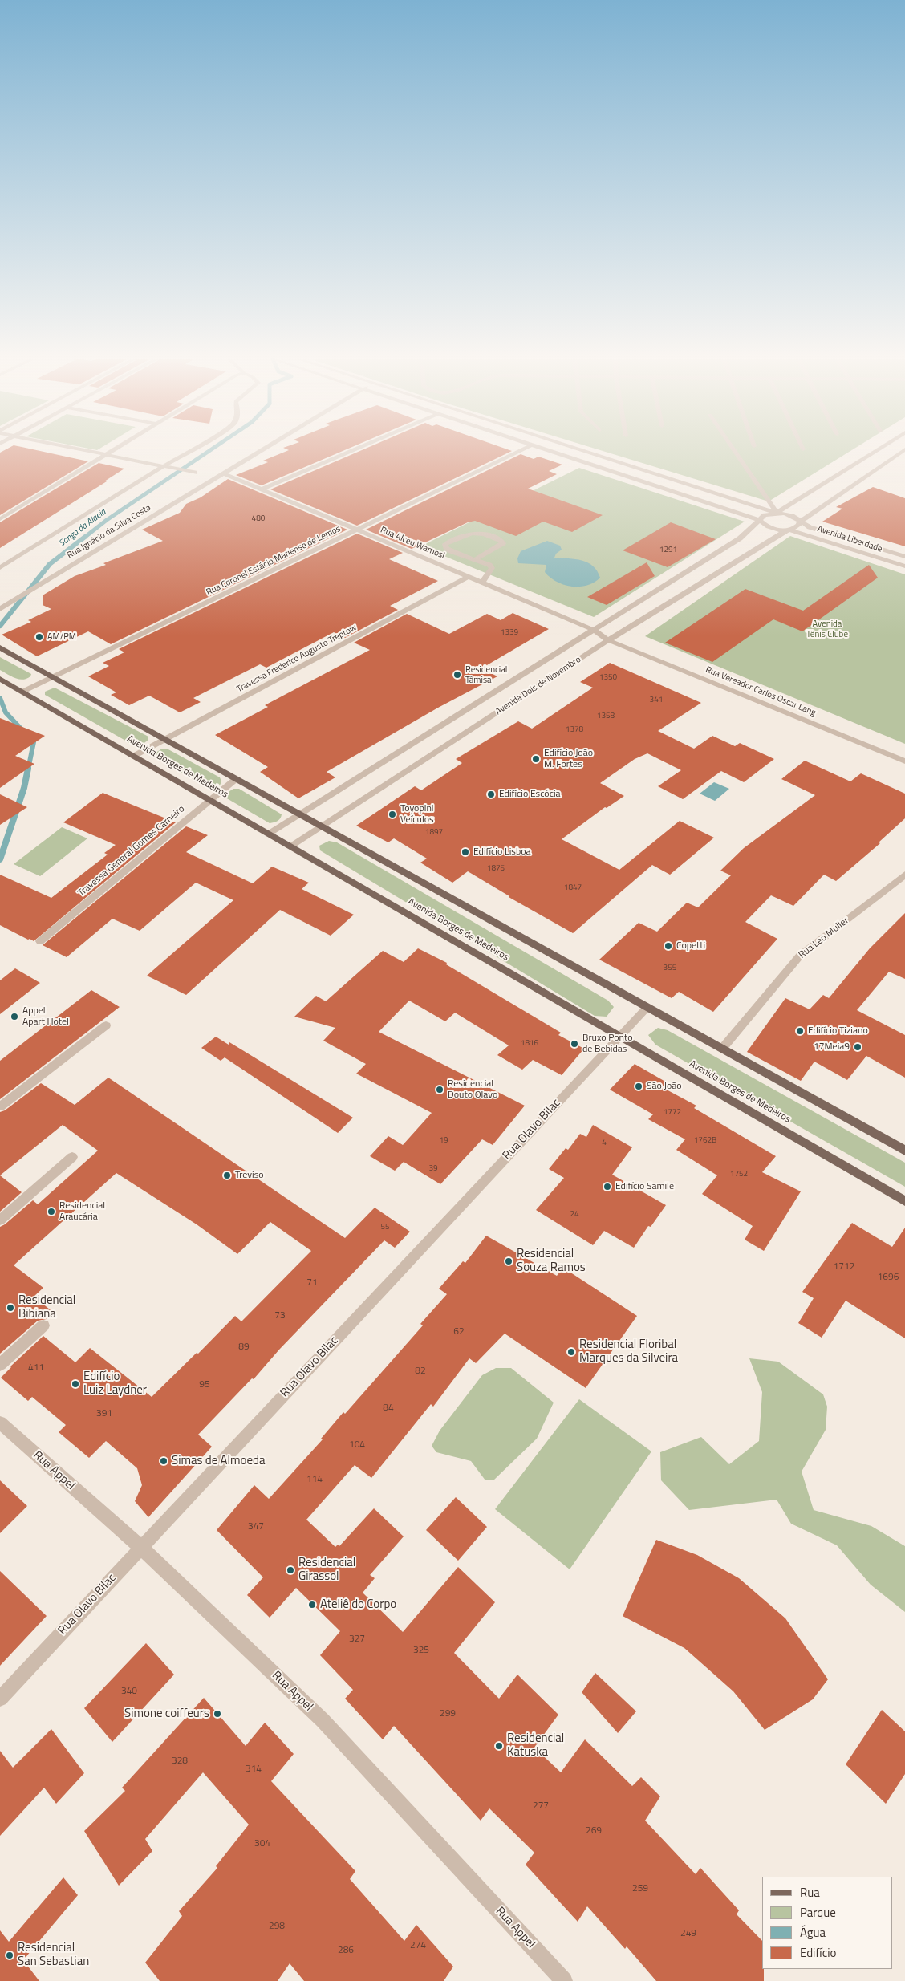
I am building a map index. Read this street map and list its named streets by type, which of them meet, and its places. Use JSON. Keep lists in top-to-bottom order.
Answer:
{
  "streets": {
    "main road": ["Avenida Borges de Medeiros"],
    "street": [
      "Rua Ignácio da Silva Costa",
      "Avenida Liberdade",
      "Rua Alceu Wamosi",
      "Rua Coronel Estácio Mariense de Lemos",
      "Travessa Frederico Augusto Treptow",
      "Avenida Dois de Novembro",
      "Rua Vereador Carlos Oscar Lang",
      "Travessa General Gomes Carneiro",
      "Rua Leo Muller",
      "Rua Olavo Bilac",
      "Rua Appel"
    ]
  },
  "crossings": [
    ["Rua Ignácio da Silva Costa", "Rua Alceu Wamosi"],
    ["Avenida Liberdade", "Avenida Dois de Novembro"],
    ["Rua Alceu Wamosi", "Rua Coronel Estácio Mariense de Lemos"],
    ["Rua Alceu Wamosi", "Travessa Frederico Augusto Treptow"],
    ["Rua Alceu Wamosi", "Avenida Dois de Novembro"],
    ["Rua Alceu Wamosi", "Rua Vereador Carlos Oscar Lang"],
    ["Rua Coronel Estácio Mariense de Lemos", "Avenida Borges de Medeiros"],
    ["Travessa Frederico Augusto Treptow", "Avenida Borges de Medeiros"],
    ["Avenida Dois de Novembro", "Rua Vereador Carlos Oscar Lang"],
    ["Avenida Dois de Novembro", "Avenida Borges de Medeiros"],
    ["Avenida Borges de Medeiros", "Travessa General Gomes Carneiro"],
    ["Avenida Borges de Medeiros", "Rua Leo Muller"],
    ["Avenida Borges de Medeiros", "Rua Olavo Bilac"],
    ["Rua Olavo Bilac", "Rua Appel"]
  ],
  "water": ["Sanga da Aldeia"],
  "parks": ["Avenida Tênis Clube"],
  "places": [
    "AM/PM",
    "Residencial Tâmisa",
    "Edifício João M. Fortes",
    "Edifício Escócia",
    "Toyopini Veículos",
    "Edifício Lisboa",
    "Copetti",
    "Appel Apart Hotel",
    "Edifício Tiziano",
    "Bruxo Ponto de Bebidas",
    "17Meia9",
    "São João",
    "Residencial Douto Olavo",
    "Treviso",
    "Edifício Samile",
    "Residencial Araucária",
    "Residencial Souza Ramos",
    "Residencial Bibiana",
    "Residencial Floribal Marques da Silveira",
    "Edifício Luiz Laydner",
    "Simas de Almoeda",
    "Residencial Girassol",
    "Ateliê do Corpo",
    "Simone coiffeurs",
    "Residencial Katuska",
    "Residencial San Sebastian"
  ],
  "house_numbers": [
    "480",
    "1291",
    "1339",
    "1350",
    "341",
    "1358",
    "1378",
    "1897",
    "1875",
    "1847",
    "355",
    "1816",
    "1772",
    "19",
    "1762B",
    "4",
    "39",
    "1752",
    "24",
    "55",
    "1712",
    "1696",
    "71",
    "73",
    "62",
    "89",
    "411",
    "82",
    "95",
    "84",
    "391",
    "104",
    "114",
    "347",
    "327",
    "325",
    "340",
    "299",
    "328",
    "314",
    "277",
    "269",
    "304",
    "259",
    "298",
    "249",
    "274",
    "286"
  ],
  "legend": [
    "Rua",
    "Parque",
    "Água",
    "Edifício"
  ]
}
